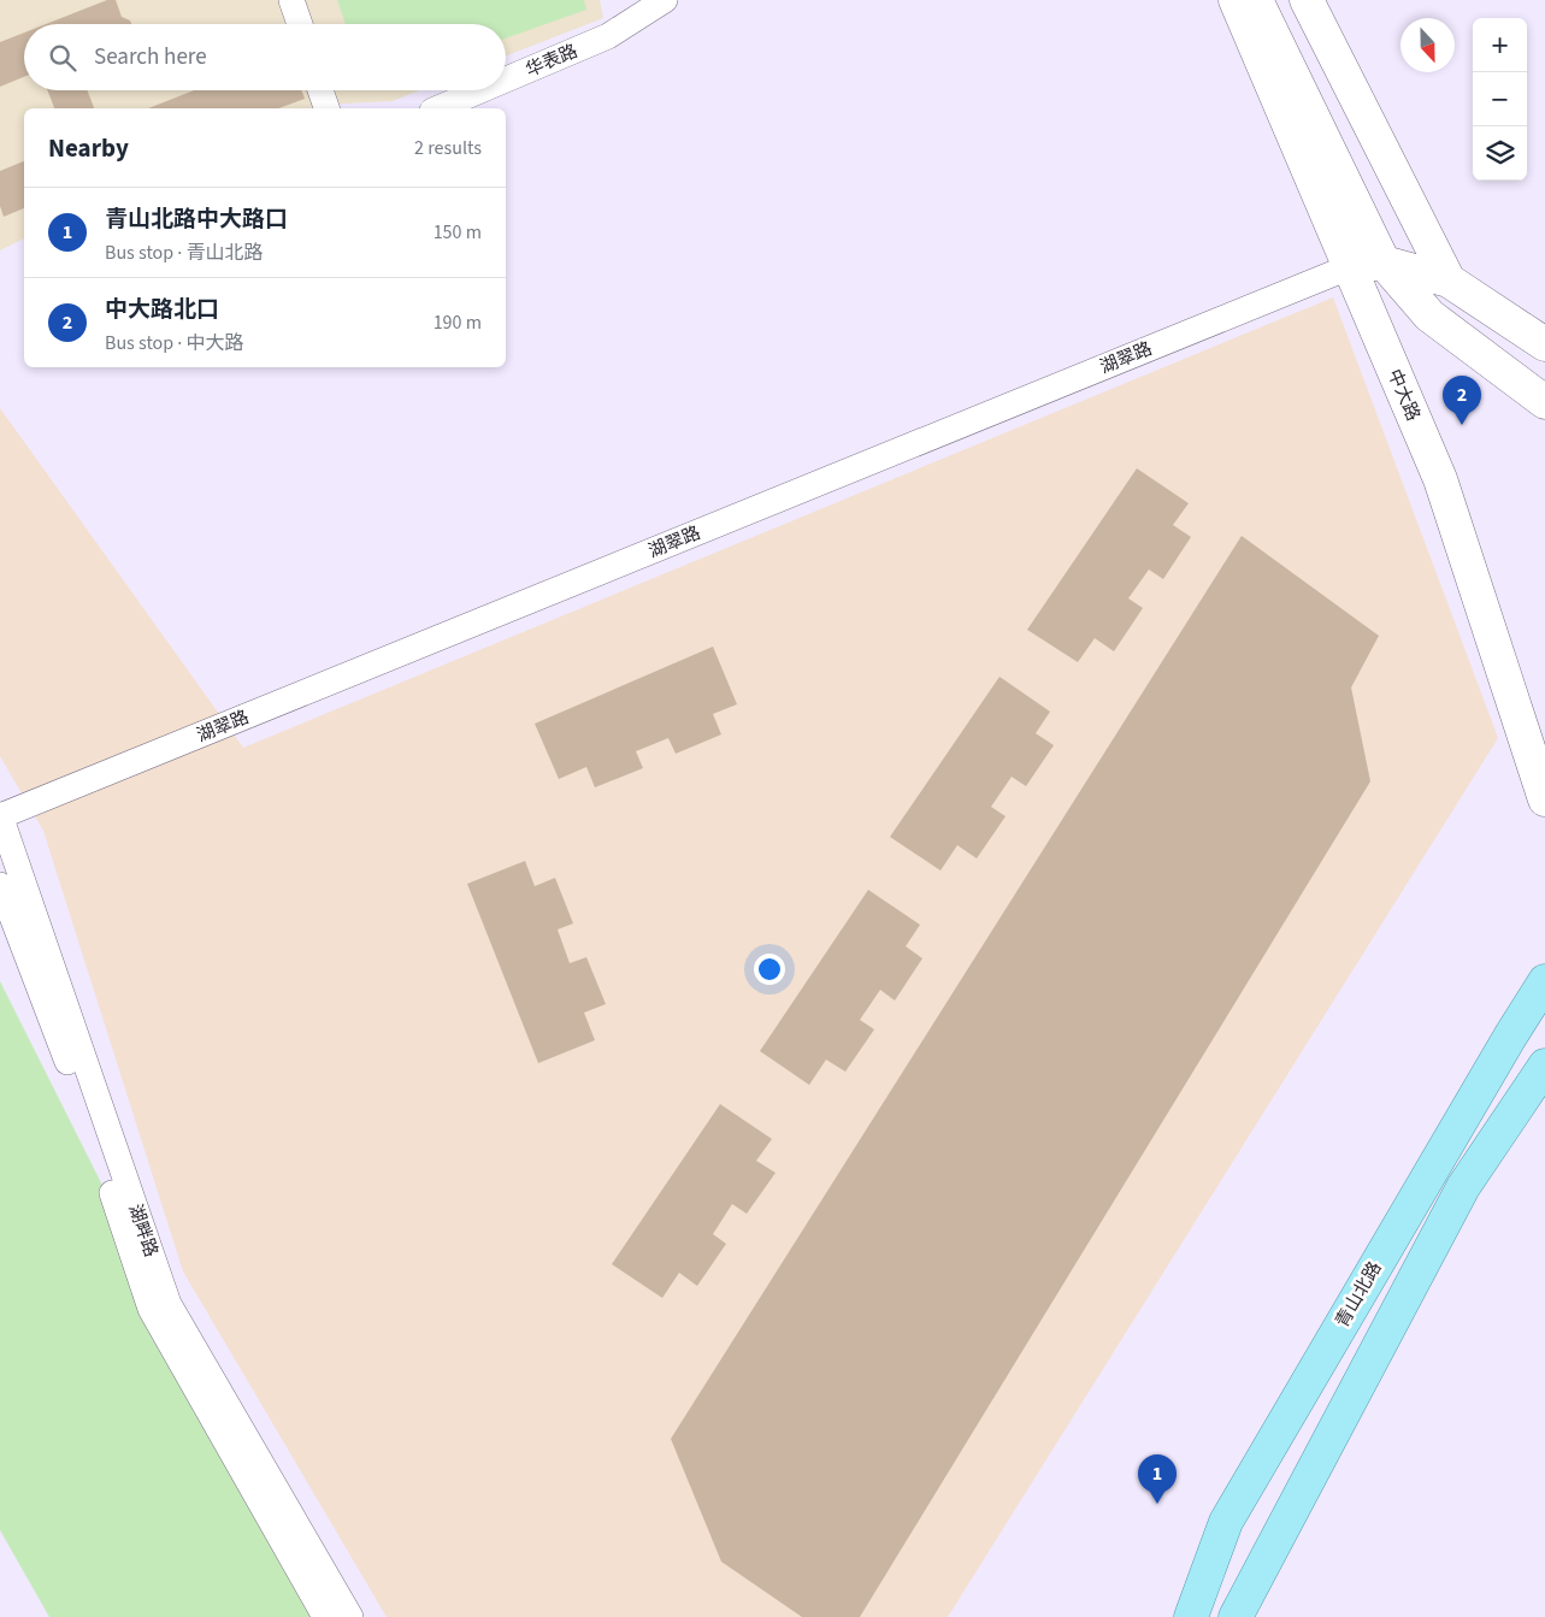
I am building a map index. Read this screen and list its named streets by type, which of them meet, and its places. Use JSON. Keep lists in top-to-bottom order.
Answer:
{
  "streets": {
    "main road": ["中大路", "青山北路"],
    "street": ["华表路", "湖翠路", "湖畔路"]
  },
  "crossings": [
    ["湖翠路", "中大路"],
    ["湖翠路", "湖畔路"]
  ],
  "north": "bottom",
  "page": {
    "map_buttons": ["+", "−"],
    "search": "Search here",
    "heading": ["Nearby", "2 results"],
    "list": [
      {
        "mark": "1",
        "name": "青山北路中大路口",
        "note": "Bus stop · 青山北路",
        "value": "150 m"
      },
      {
        "mark": "2",
        "name": "中大路北口",
        "note": "Bus stop · 中大路",
        "value": "190 m"
      }
    ],
    "pins": ["2", "1"]
  }
}
